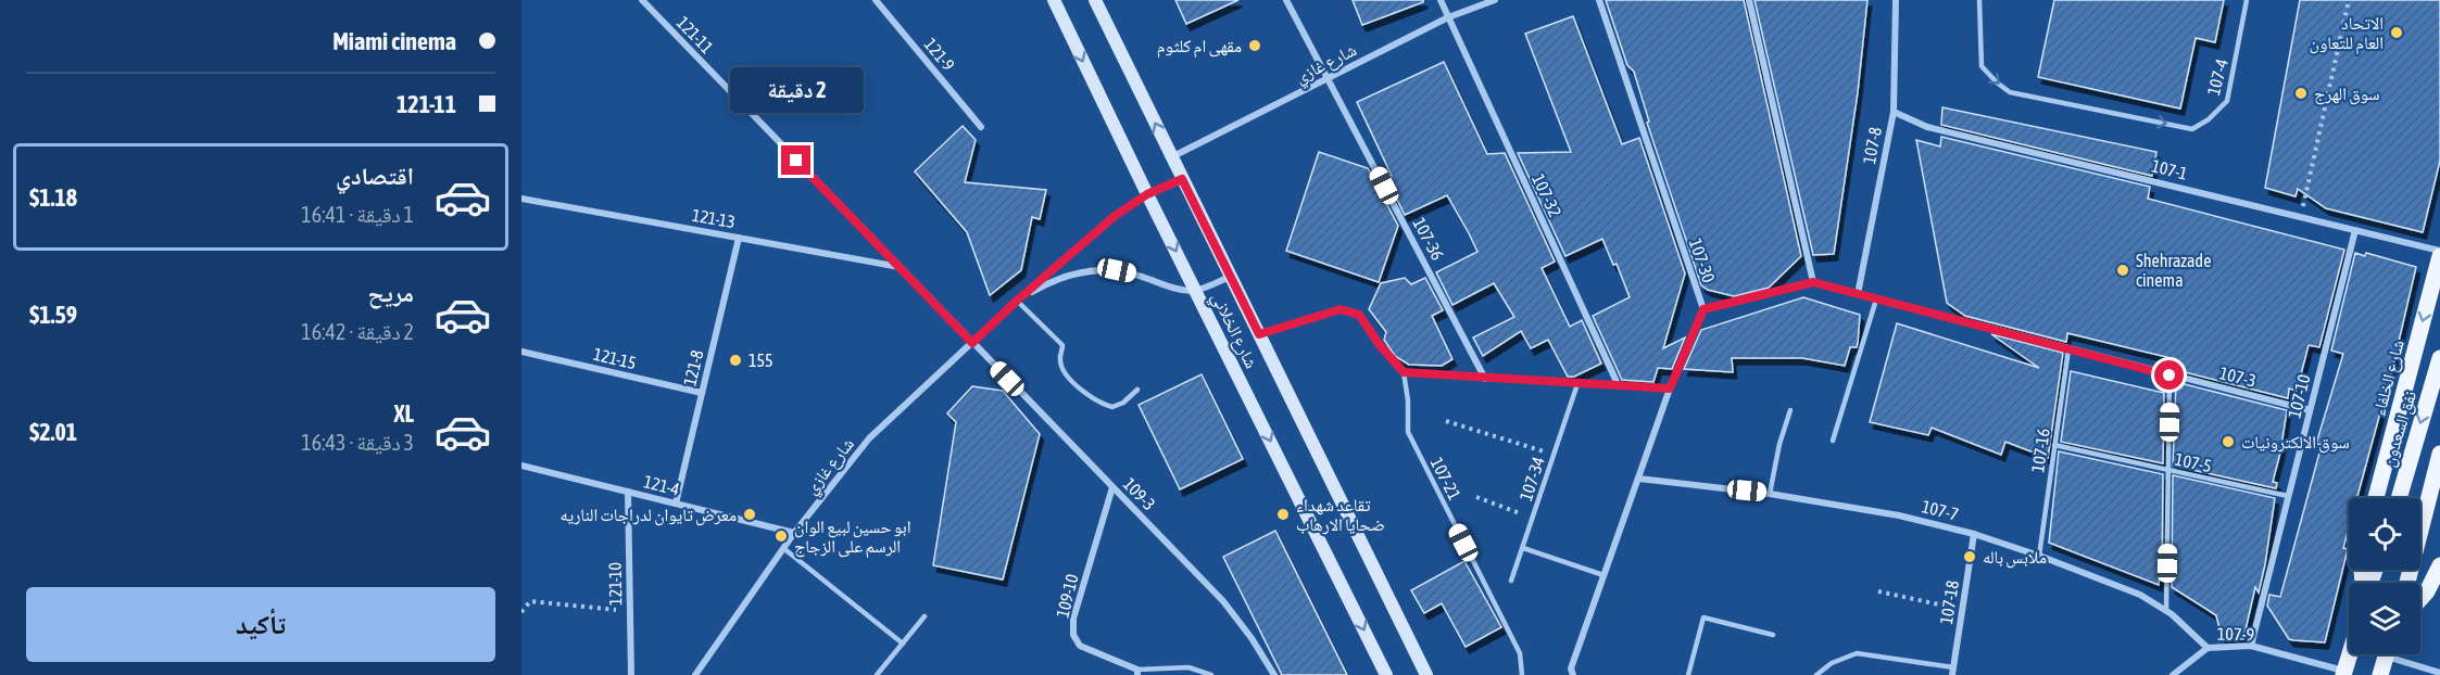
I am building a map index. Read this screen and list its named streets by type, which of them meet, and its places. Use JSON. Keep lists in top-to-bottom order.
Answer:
{
  "streets": {
    "main road": ["شارع الخلاني", "شارع الخلفاء", "نفق السعدون"],
    "street": [
      "121-11",
      "121-9",
      "شارع غازي",
      "107-8",
      "107-1",
      "107-32",
      "121-13",
      "107-36",
      "107-30",
      "121-15",
      "121-8",
      "107-3",
      "107-10",
      "121-4",
      "109-3",
      "107-7",
      "121-10",
      "109-10",
      "107-18",
      "107-9"
    ],
    "lane": [
      "107-4",
      "107-16",
      "107-5",
      "107-21",
      "107-34"
    ]
  },
  "crossings": [
    ["121-11", "شارع غازي"],
    ["121-11", "121-13"],
    ["121-11", "109-3"],
    ["شارع غازي", "107-32"],
    ["شارع غازي", "107-36"],
    ["شارع غازي", "شارع الخلاني"],
    ["شارع غازي", "121-4"],
    ["شارع غازي", "109-3"],
    ["107-8", "107-1"],
    ["107-8", "107-3"],
    ["107-1", "107-10"],
    ["121-13", "121-8"],
    ["107-30", "107-3"],
    ["107-30", "107-7"],
    ["121-15", "121-8"],
    ["121-8", "121-4"],
    ["107-3", "107-10"],
    ["107-3", "107-16"],
    ["107-10", "107-5"],
    ["107-10", "107-9"],
    ["107-16", "107-5"],
    ["107-16", "107-7"],
    ["121-4", "121-10"],
    ["109-3", "109-10"],
    ["107-7", "107-18"],
    ["107-7", "107-9"]
  ],
  "one_way": ["شارع الخلفاء"],
  "places": [
    "الاتحاد العام للتعاون",
    "مقهى ام كلثوم",
    "سوق الهرج",
    "Shehrazade cinema",
    "155",
    "سوق الالكترونيات",
    "معرض تايوان لدراجات الناريه",
    "تقاعد شهداء ضحايا الارهاب",
    "ابو حسين لبيع الوان الرسم على الزجاج",
    "ملابس باله"
  ],
  "page": {
    "banner": ["Miami cinema", "121-11"],
    "bubble": "2 دقيقة",
    "list": [
      {
        "name": "اقتصادي",
        "note": "1 دقيقة · 16:41",
        "value": "$1.18"
      },
      {
        "name": "مريح",
        "note": "2 دقيقة · 16:42",
        "value": "$1.59"
      },
      {
        "name": "XL",
        "note": "3 دقيقة · 16:43",
        "value": "$2.01"
      }
    ],
    "buttons": "تأكيد"
  }
}
